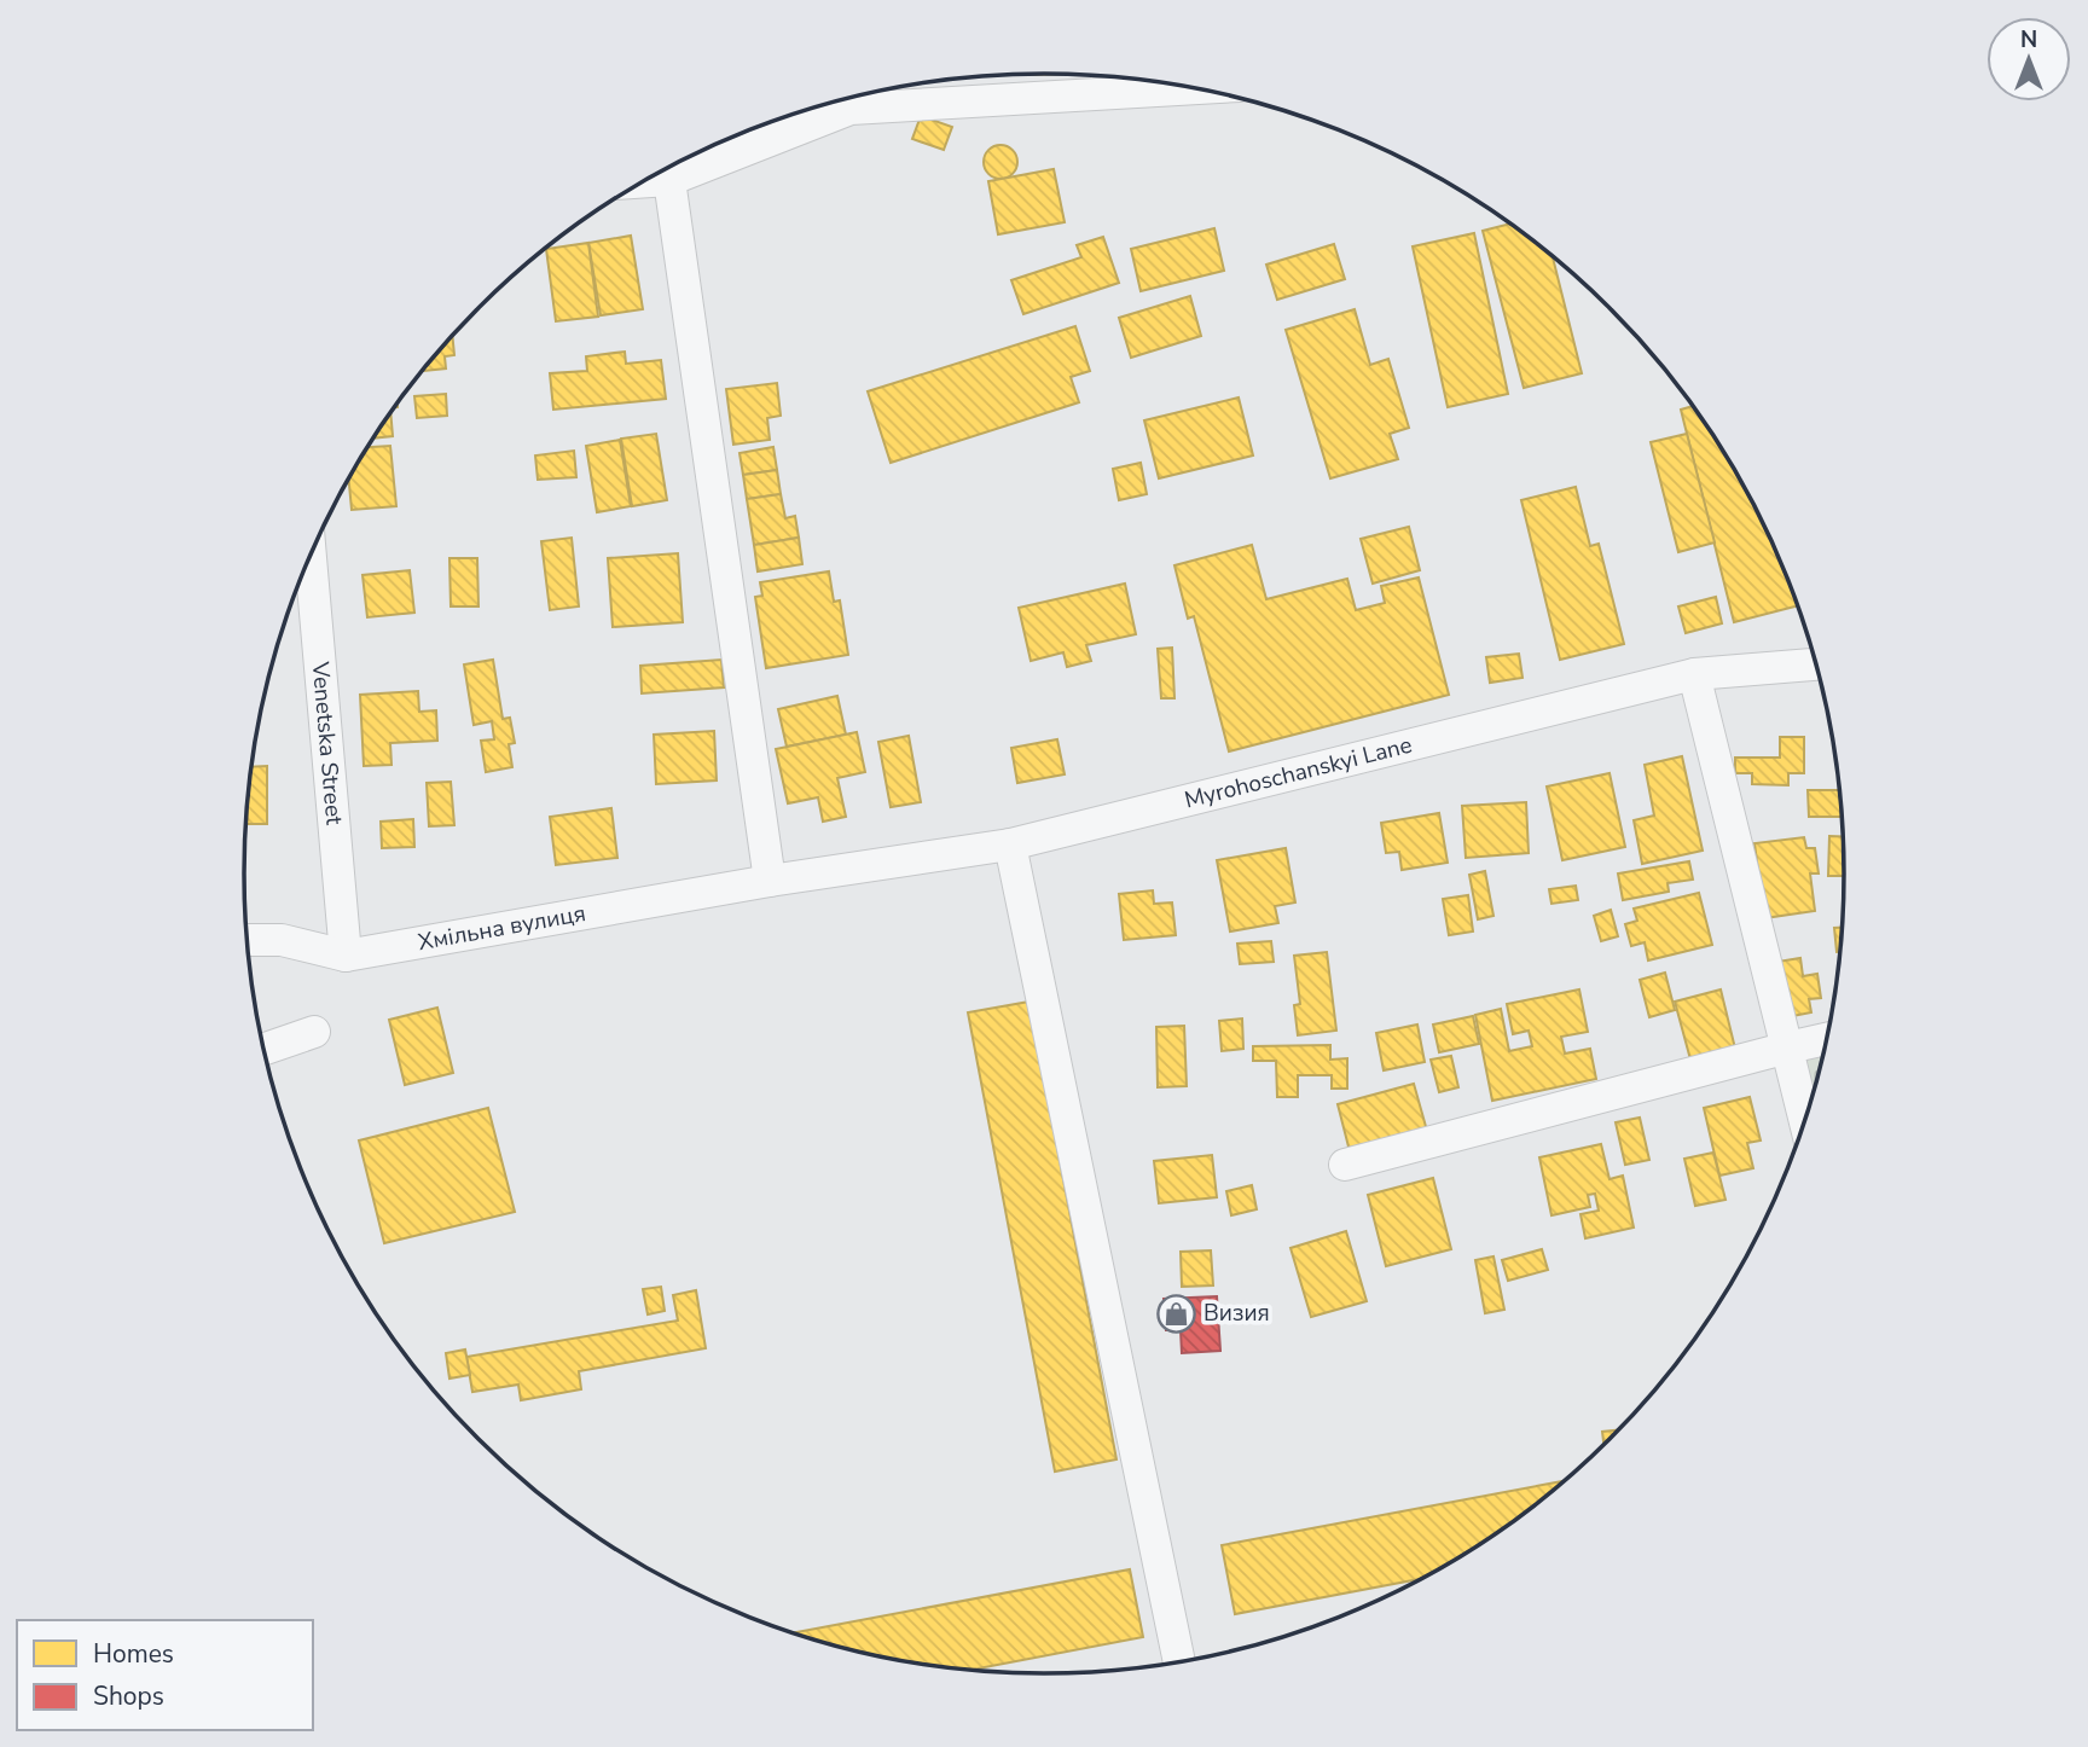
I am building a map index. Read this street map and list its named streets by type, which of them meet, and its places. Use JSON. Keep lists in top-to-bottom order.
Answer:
{
  "streets": {
    "street": ["Venetska Street", "Myrohoschanskyi Lane", "Хмільна вулиця"]
  },
  "crossings": [
    ["Venetska Street", "Хмільна вулиця"],
    ["Myrohoschanskyi Lane", "Хмільна вулиця"]
  ],
  "places": {
    "shop": ["Визия"]
  },
  "legend": ["Homes", "Shops"],
  "north": "top"
}
